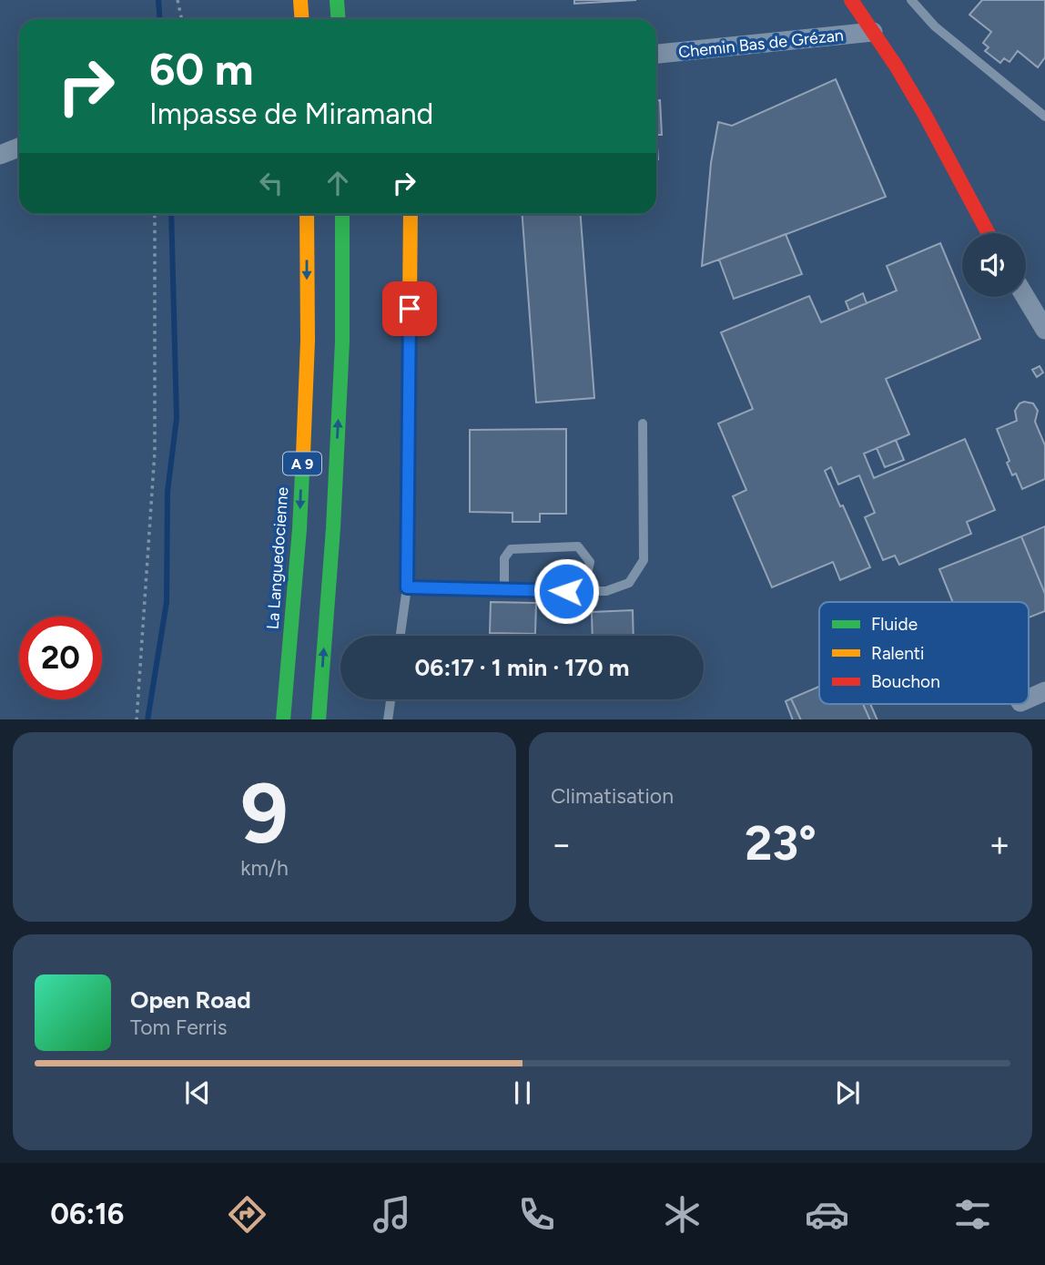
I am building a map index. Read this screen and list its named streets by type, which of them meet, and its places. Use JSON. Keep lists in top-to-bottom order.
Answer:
{
  "streets": {
    "main road": ["A 9", "La Languedocienne"],
    "street": ["Chemin Bas de Grézan"]
  },
  "legend": ["Fluide", "Ralenti", "Bouchon"],
  "page": {
    "turn": ["60 m", "Impasse de Miramand"],
    "limit": "20",
    "trip": "06:17 · 1 min · 170 m",
    "tile": [
      ["9", "km/h"],
      "Climatisation"
    ],
    "heat": ["−", "23°", "+"],
    "song": ["Open Road", "Tom Ferris"],
    "tabs": "06:16"
  }
}
